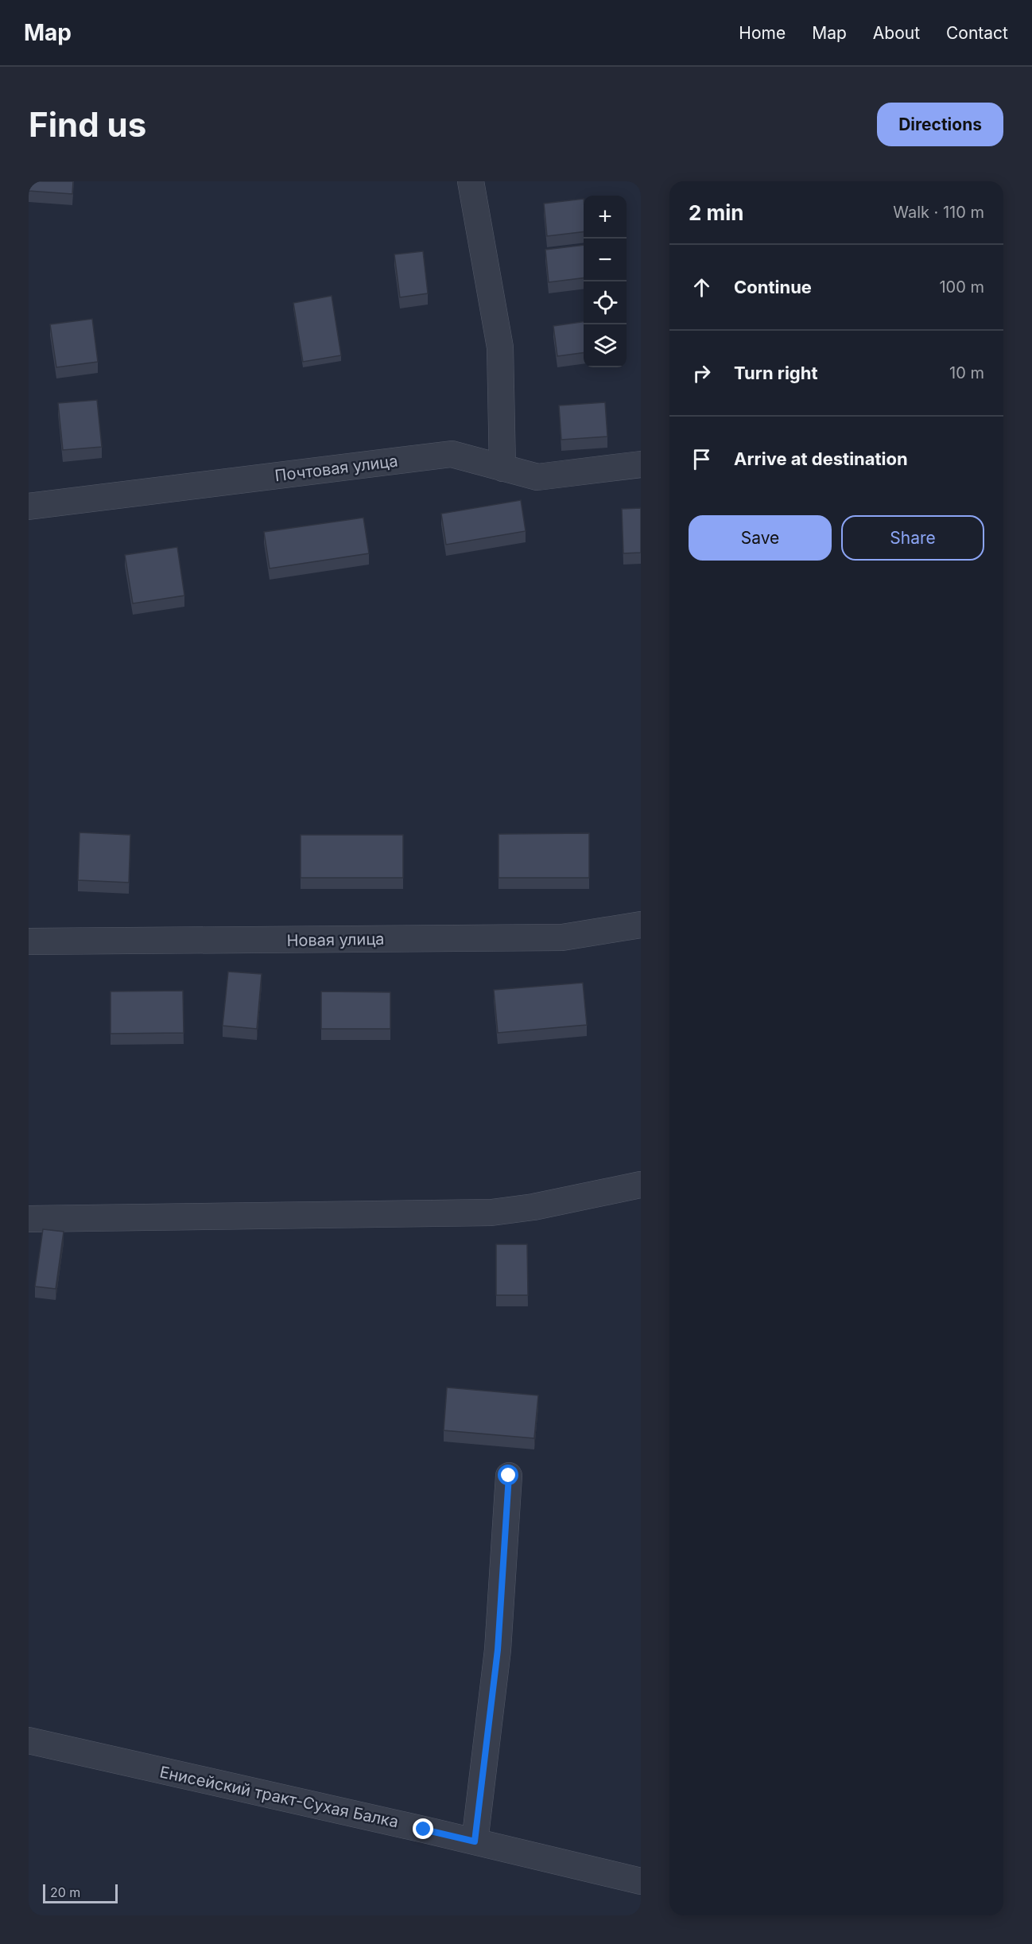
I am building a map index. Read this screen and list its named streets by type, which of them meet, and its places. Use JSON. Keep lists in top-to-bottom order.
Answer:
{
  "streets": {
    "street": ["Почтовая улица", "Новая улица", "Енисейский тракт-Сухая Балка"]
  },
  "scale_bar": "20 m",
  "page": {
    "header": "Map",
    "nav": [
      "Home",
      "Map",
      "About",
      "Contact"
    ],
    "buttons": [
      "Directions",
      ["Save", "Share"]
    ],
    "title": "Find us",
    "heading": ["2 min", "Walk · 110 m"],
    "map_buttons": ["+", "−"],
    "list": [
      ["Continue", "100 m"],
      ["Turn right", "10 m"],
      "Arrive at destination"
    ],
    "scale": "20 m"
  }
}
